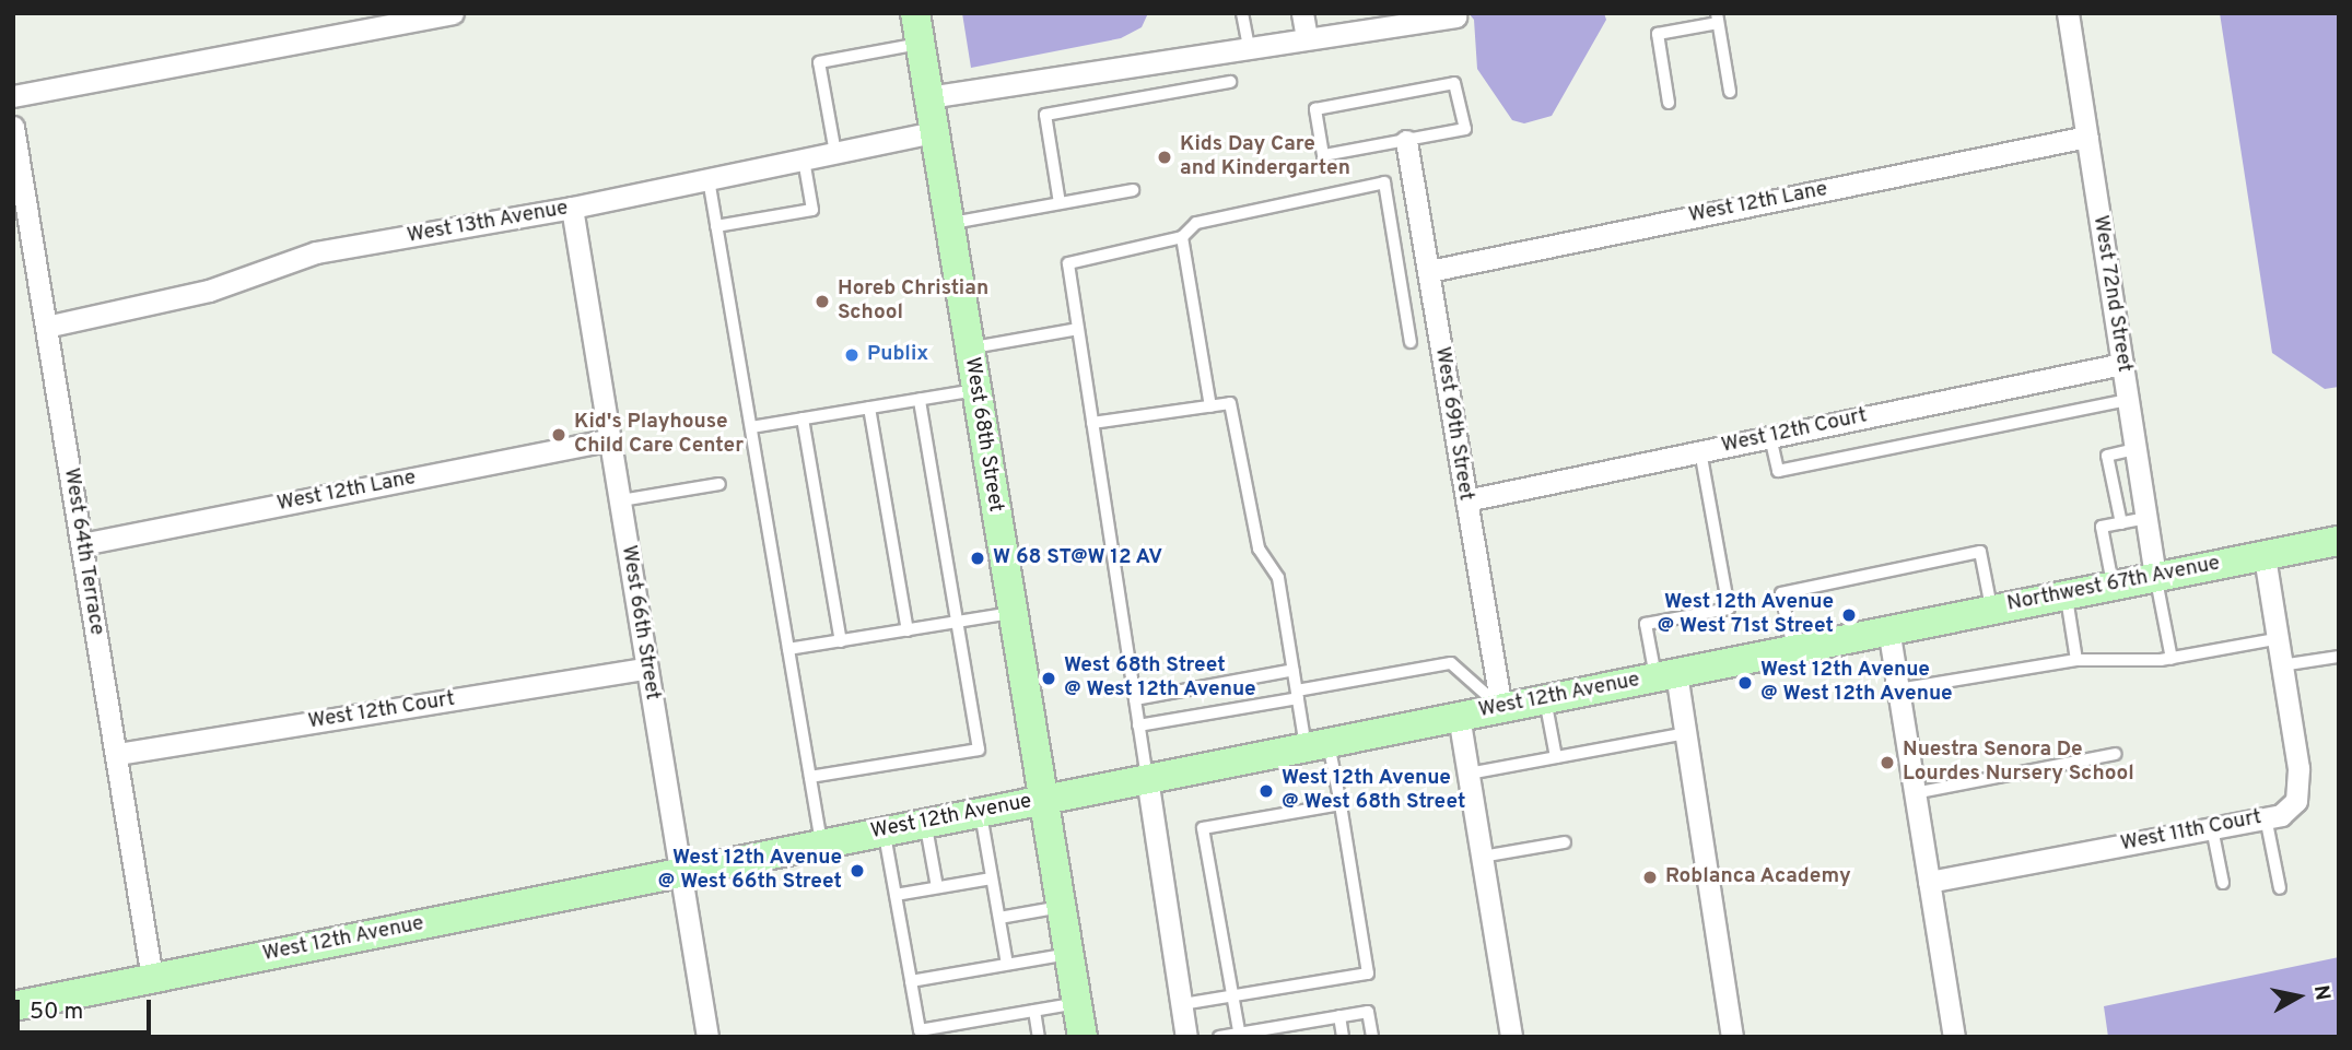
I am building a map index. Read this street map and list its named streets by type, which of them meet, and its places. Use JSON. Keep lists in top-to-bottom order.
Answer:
{
  "streets": {
    "main road": ["West 68th Street", "Northwest 67th Avenue", "West 12th Avenue"],
    "street": [
      "West 12th Lane",
      "West 13th Avenue",
      "West 72nd Street",
      "West 69th Street",
      "West 12th Court",
      "West 64th Terrace",
      "West 66th Street",
      "West 11th Court"
    ]
  },
  "crossings": [
    ["West 12th Lane", "West 72nd Street"],
    ["West 12th Lane", "West 69th Street"],
    ["West 12th Lane", "West 64th Terrace"],
    ["West 12th Lane", "West 66th Street"],
    ["West 13th Avenue", "West 68th Street"],
    ["West 13th Avenue", "West 64th Terrace"],
    ["West 13th Avenue", "West 66th Street"],
    ["West 72nd Street", "West 12th Court"],
    ["West 72nd Street", "Northwest 67th Avenue"],
    ["West 69th Street", "West 12th Court"],
    ["West 69th Street", "West 12th Avenue"],
    ["West 12th Court", "West 64th Terrace"],
    ["West 12th Court", "West 66th Street"],
    ["West 68th Street", "West 12th Avenue"],
    ["West 64th Terrace", "West 12th Avenue"],
    ["Northwest 67th Avenue", "West 12th Avenue"],
    ["Northwest 67th Avenue", "West 11th Court"],
    ["West 66th Street", "West 12th Avenue"]
  ],
  "places": [
    "Kids Day Care and Kindergarten",
    "Horeb Christian School",
    "Publix",
    "Kid's Playhouse Child Care Center",
    "W 68 ST@W 12 AV",
    "West 12th Avenue @ West 71st Street",
    "West 68th Street @ West 12th Avenue",
    "West 12th Avenue @ West 12th Avenue",
    "Nuestra Senora De Lourdes Nursery School",
    "West 12th Avenue @ West 68th Street",
    "West 12th Avenue @ West 66th Street",
    "Roblanca Academy"
  ],
  "scale_bar": "50 m",
  "north": "right"
}
